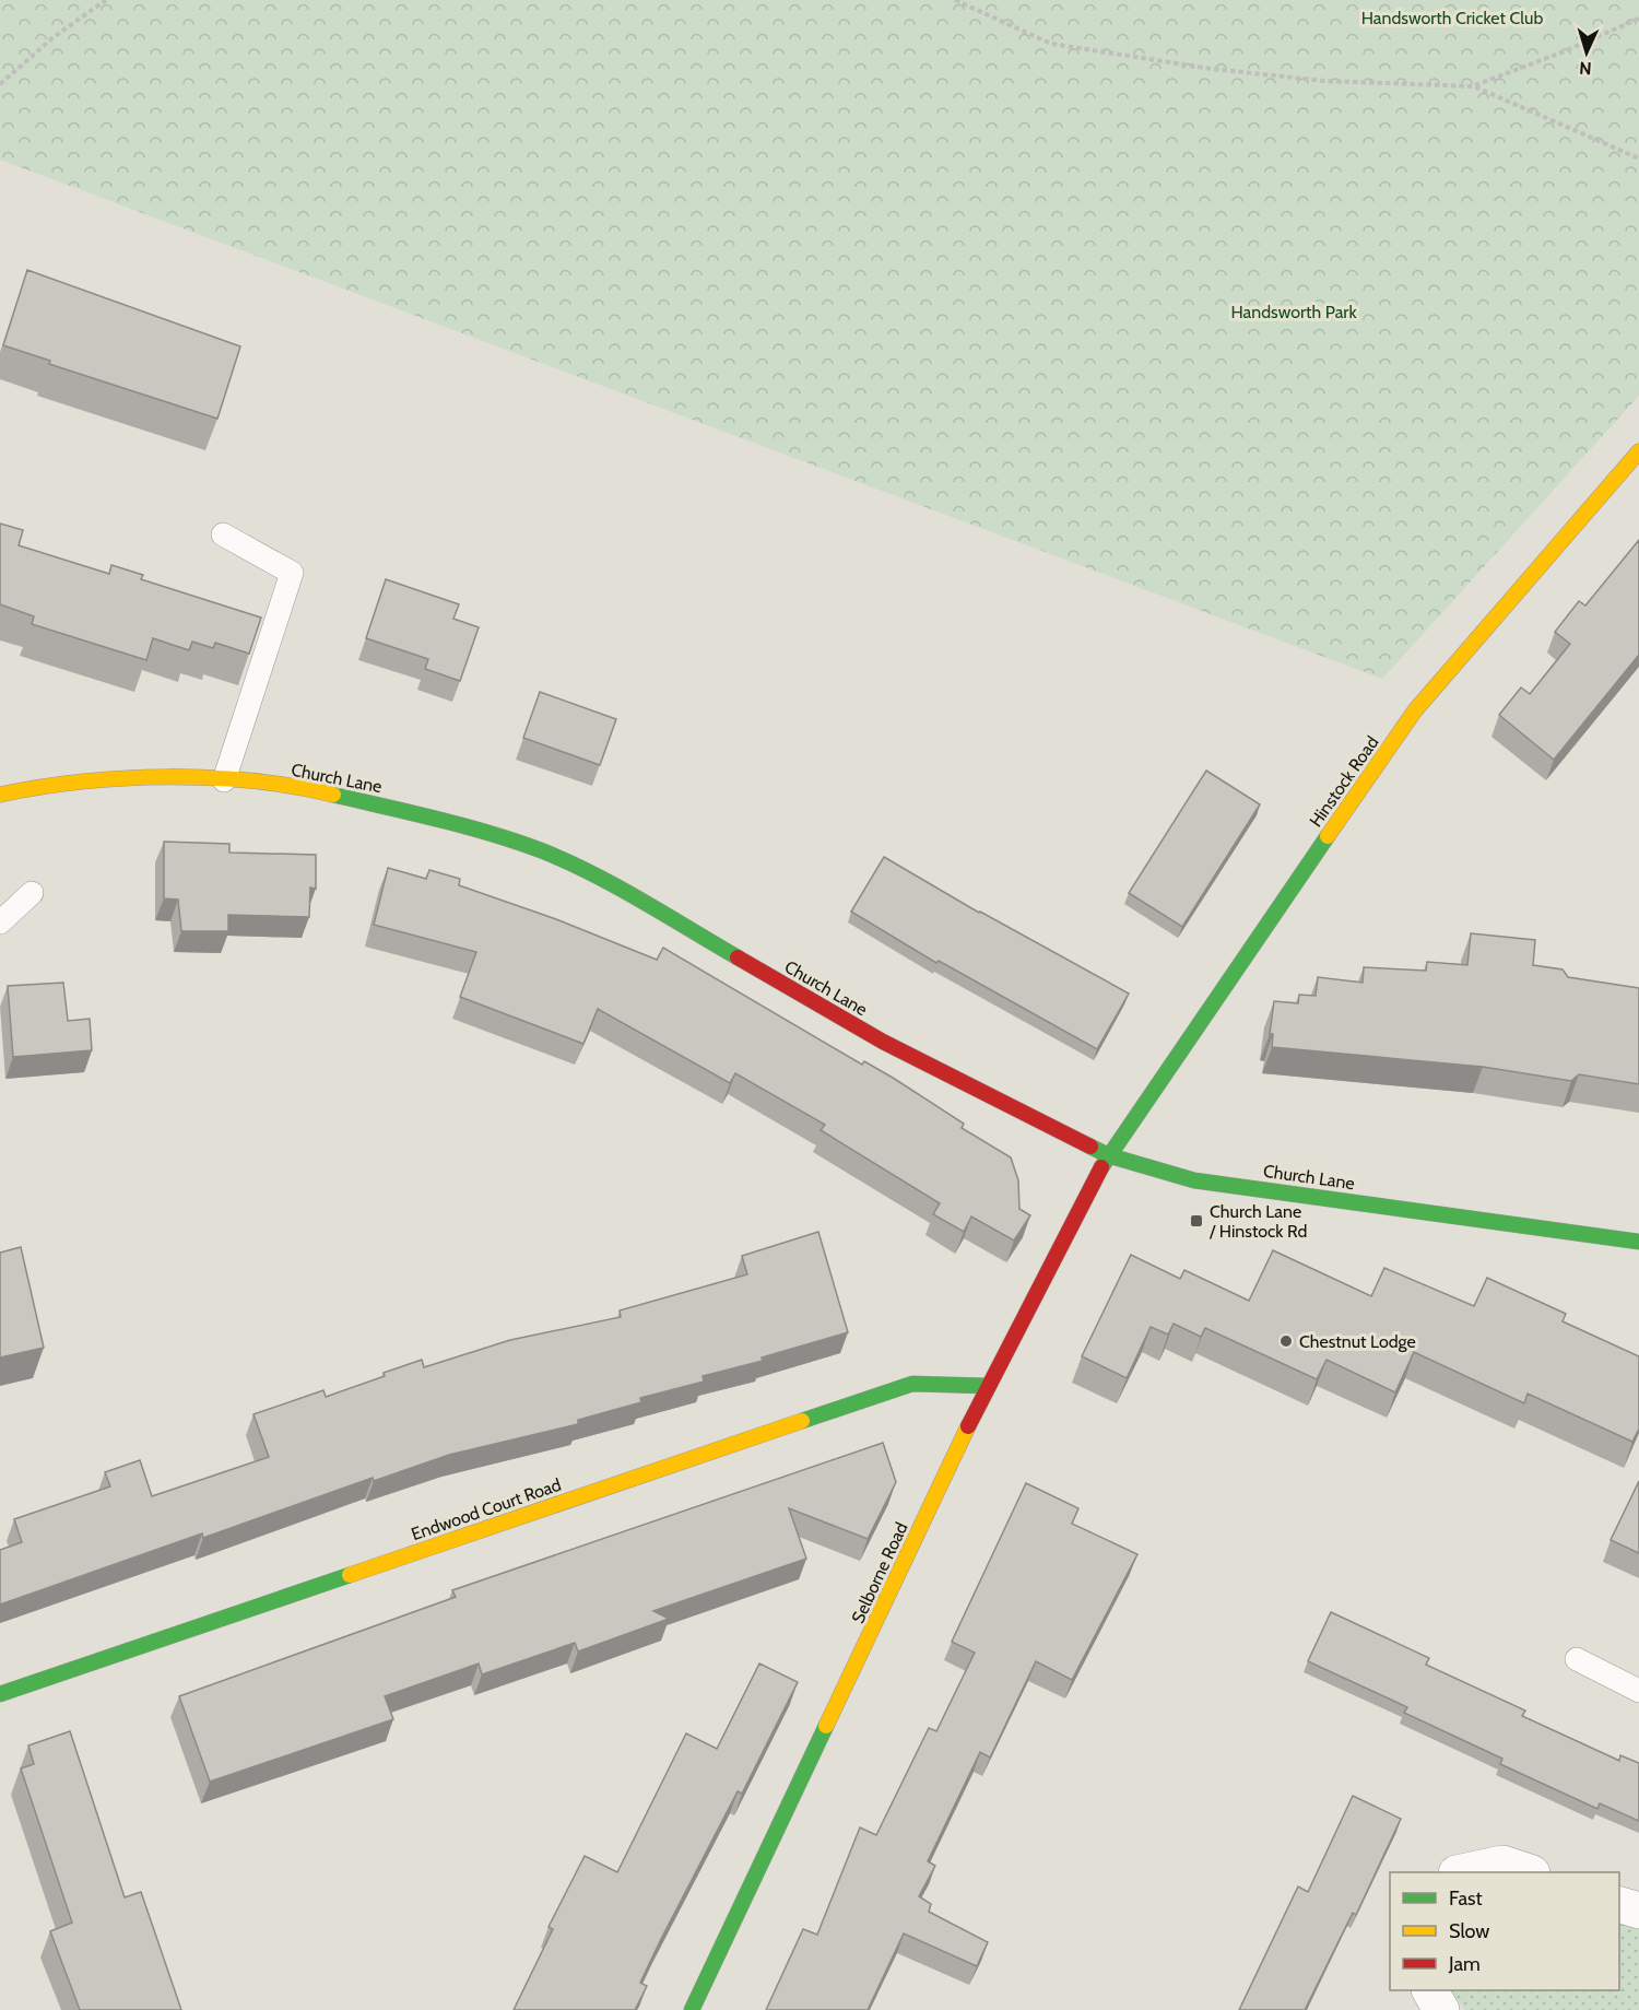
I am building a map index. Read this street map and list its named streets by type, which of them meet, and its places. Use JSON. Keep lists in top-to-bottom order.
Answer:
{
  "streets": {
    "street": [
      "Church Lane",
      "Hinstock Road",
      "Endwood Court Road",
      "Selborne Road"
    ]
  },
  "crossings": [
    ["Church Lane", "Hinstock Road"],
    ["Church Lane", "Selborne Road"],
    ["Hinstock Road", "Selborne Road"],
    ["Endwood Court Road", "Selborne Road"]
  ],
  "parks": ["Handsworth Cricket Club", "Handsworth Park"],
  "places": {
    "transit": ["Church Lane / Hinstock Rd"],
    "other": ["Chestnut Lodge"]
  },
  "legend": ["Fast", "Slow", "Jam"],
  "north": "bottom"
}
